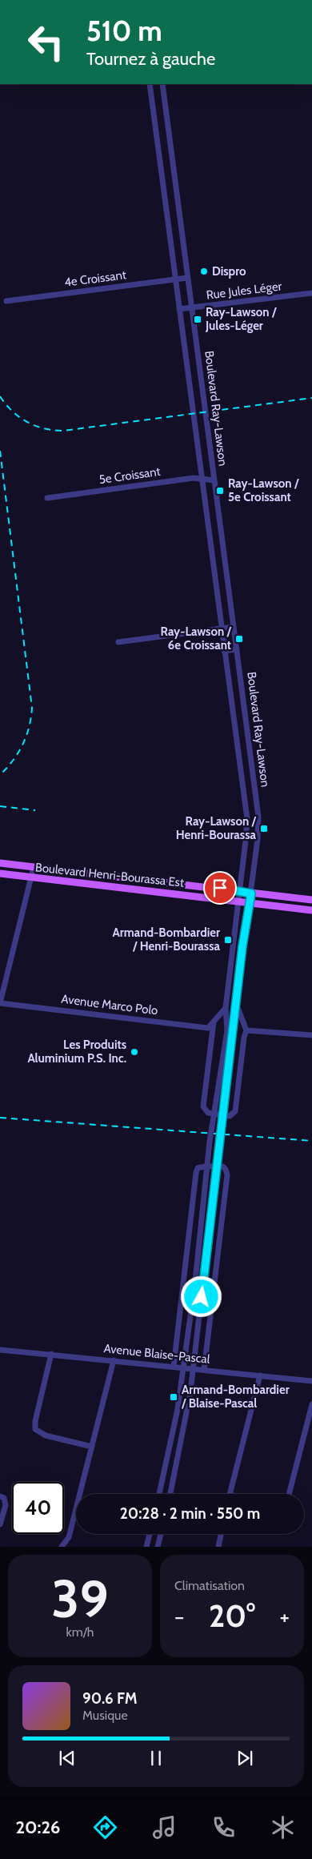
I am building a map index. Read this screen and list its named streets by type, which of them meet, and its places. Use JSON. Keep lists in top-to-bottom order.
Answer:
{
  "streets": {
    "main road": ["Boulevard Henri-Bourassa Est"],
    "street": [
      "4e Croissant",
      "Rue Jules Léger",
      "Boulevard Ray-Lawson",
      "5e Croissant",
      "Avenue Marco Polo",
      "Avenue Blaise-Pascal"
    ]
  },
  "crossings": [
    ["4e Croissant", "Boulevard Ray-Lawson"],
    ["Rue Jules Léger", "Boulevard Ray-Lawson"],
    ["Boulevard Ray-Lawson", "5e Croissant"],
    ["Boulevard Ray-Lawson", "Boulevard Henri-Bourassa Est"]
  ],
  "places": {
    "other": ["Dispro", "Les Produits Aluminium P.S. Inc."],
    "transit": [
      "Ray-Lawson / Jules-Léger",
      "Ray-Lawson / 5e Croissant",
      "Ray-Lawson / 6e Croissant",
      "Ray-Lawson / Henri-Bourassa",
      "Armand-Bombardier / Henri-Bourassa",
      "Armand-Bombardier / Blaise-Pascal"
    ]
  },
  "page": {
    "turn": ["510 m", "Tournez à gauche"],
    "limit": "40",
    "trip": "20:28 · 2 min · 550 m",
    "tile": [
      ["39", "km/h"],
      "Climatisation"
    ],
    "heat": ["−", "20°", "+"],
    "song": ["90.6 FM", "Musique"],
    "tabs": "20:26"
  }
}
